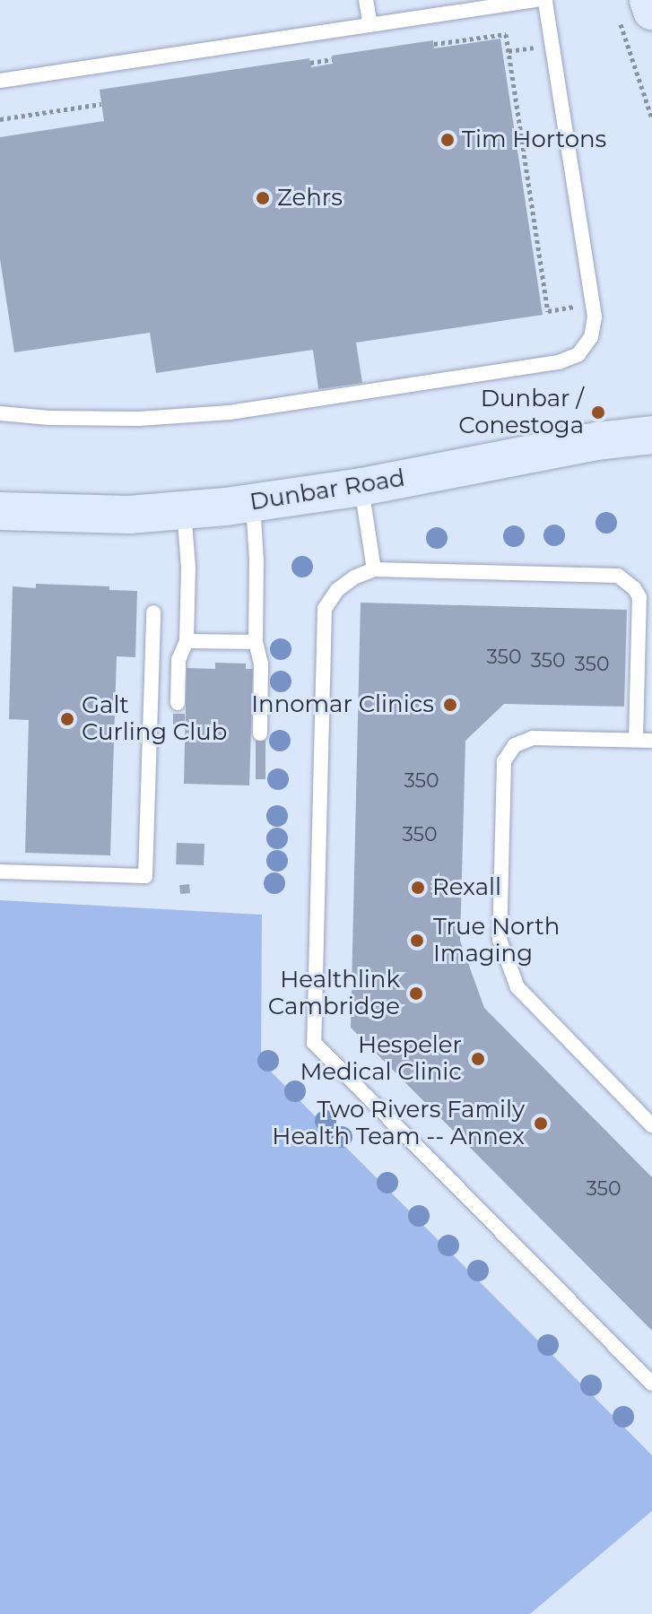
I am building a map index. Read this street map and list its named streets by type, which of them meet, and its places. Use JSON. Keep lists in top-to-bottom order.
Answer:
{
  "streets": {
    "street": ["Dunbar Road"]
  },
  "places": [
    "Tim Hortons",
    "Zehrs",
    "Dunbar / Conestoga",
    "Innomar Clinics",
    "Galt Curling Club",
    "Rexall",
    "True North Imaging",
    "Healthlink Cambridge",
    "Hespeler Medical Clinic",
    "Two Rivers Family Health Team -- Annex"
  ],
  "house_numbers": [
    "350",
    "350",
    "350",
    "350",
    "350",
    "350"
  ]
}
